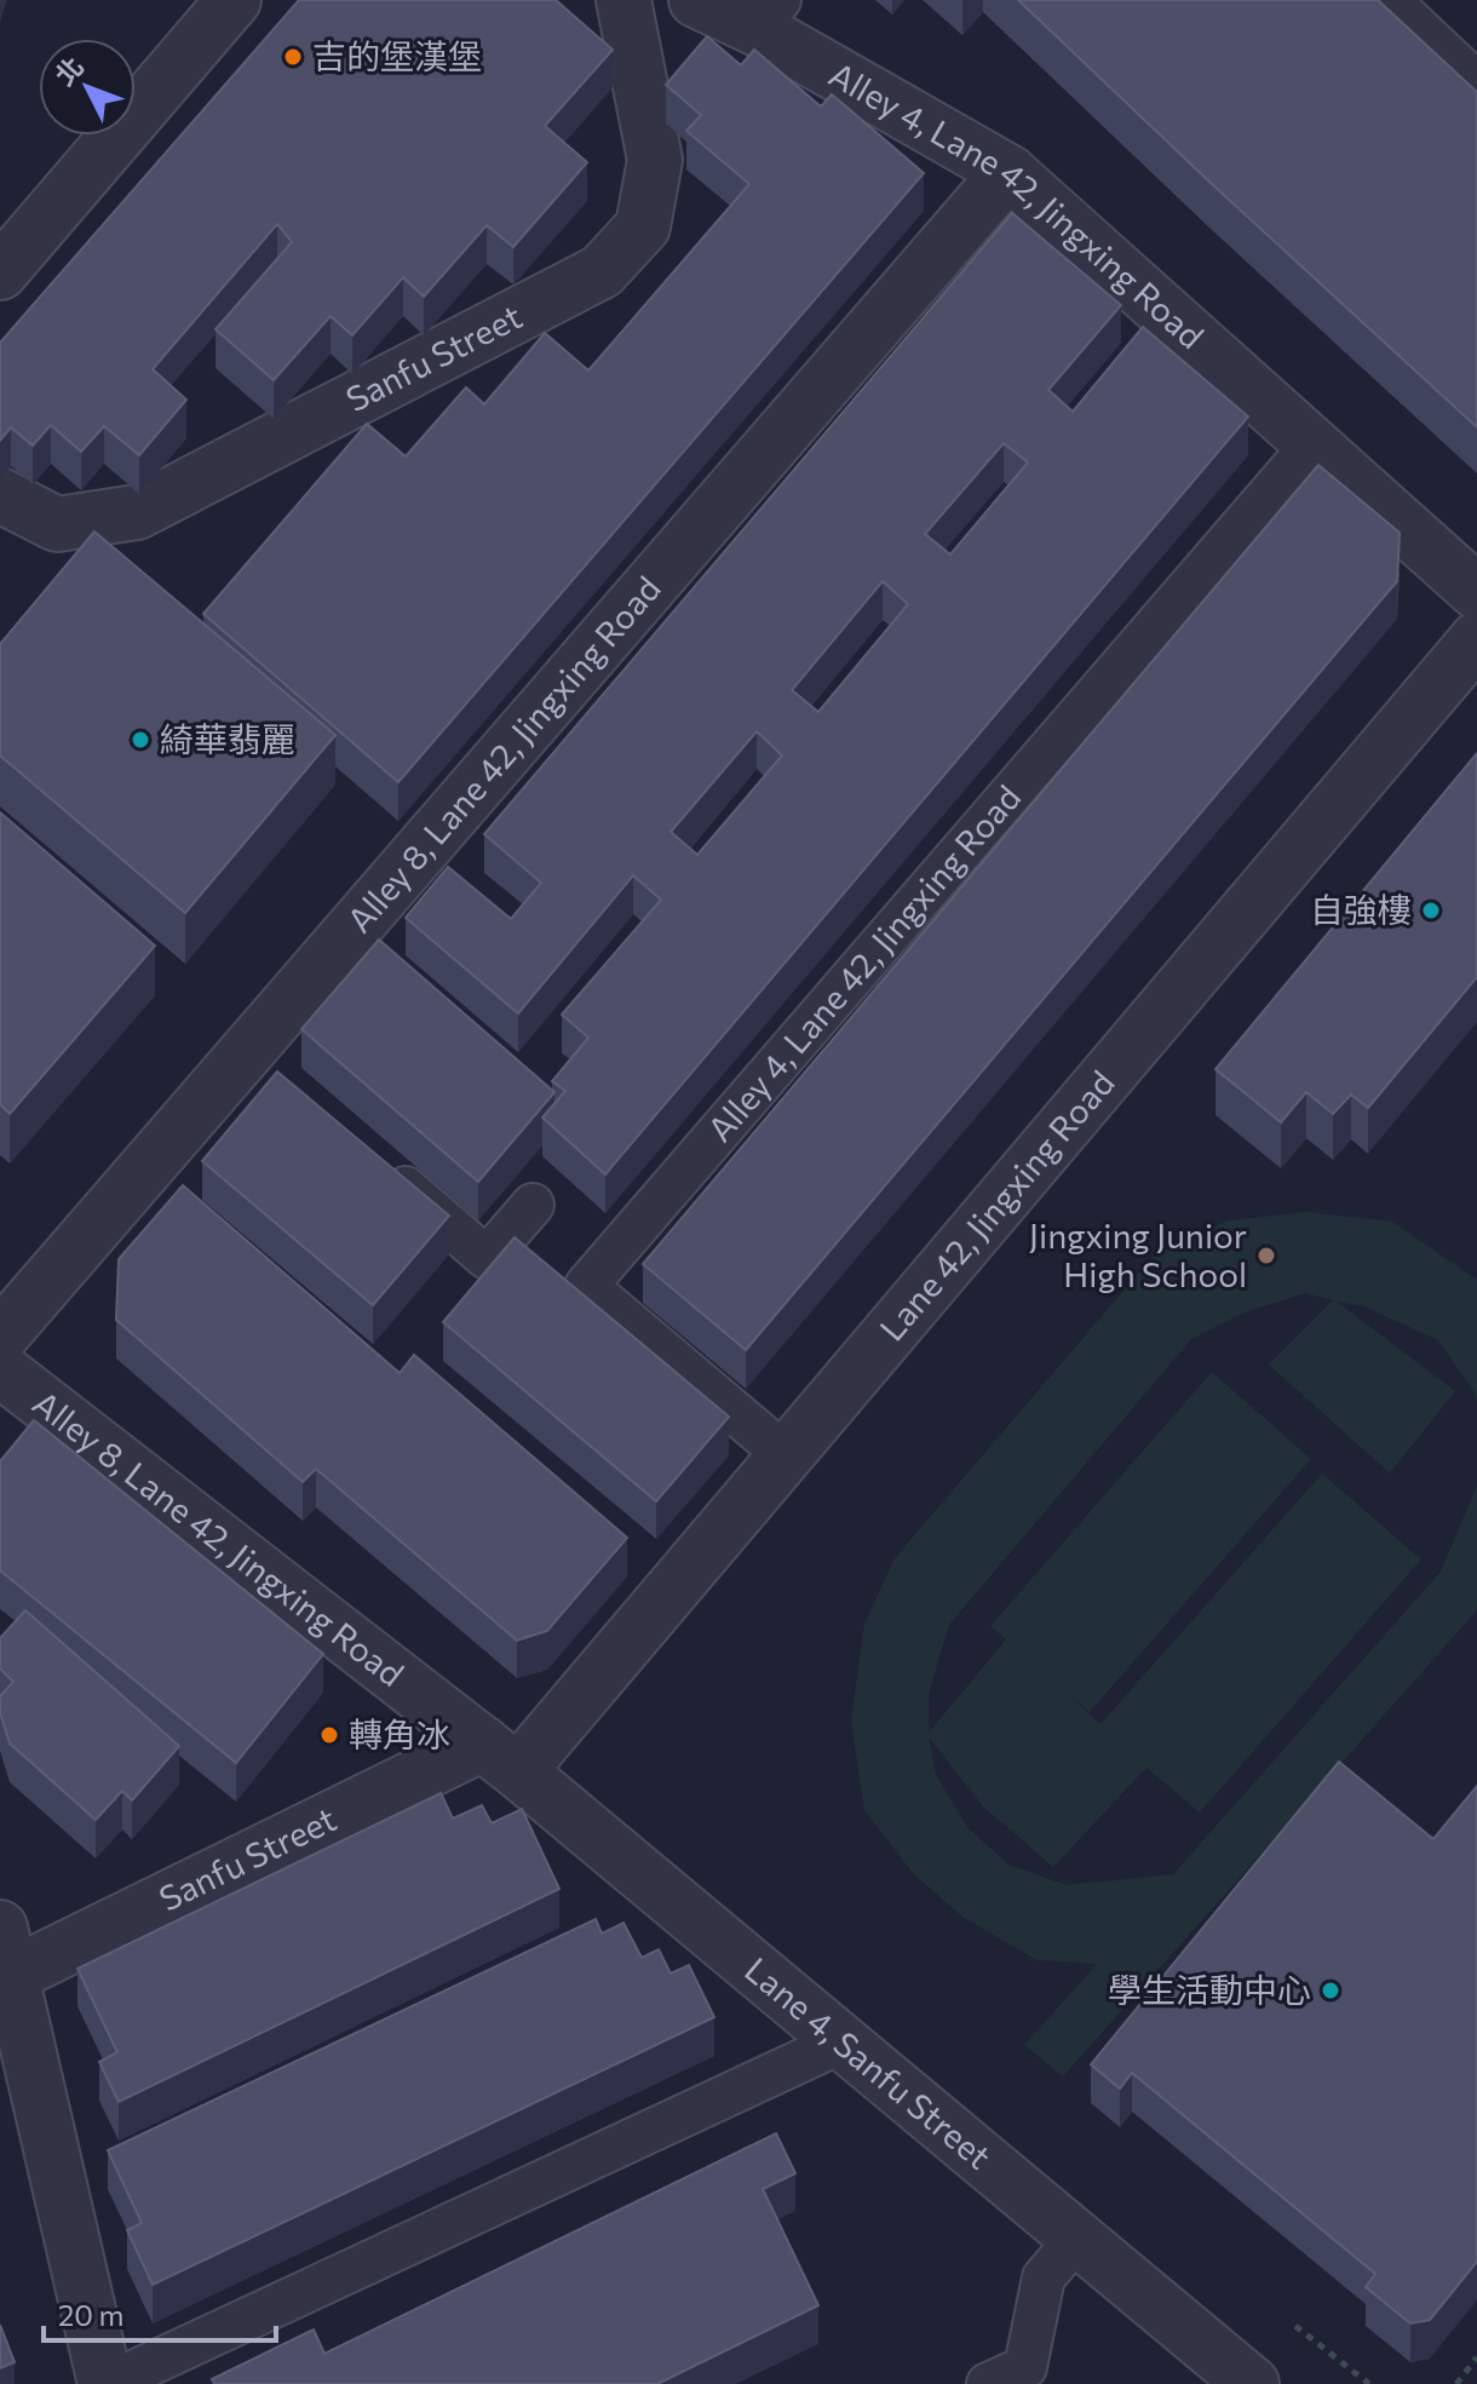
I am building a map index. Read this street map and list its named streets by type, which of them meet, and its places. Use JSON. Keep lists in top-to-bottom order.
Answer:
{
  "streets": {
    "street": [
      "Alley 4, Lane 42, Jingxing Road",
      "Sanfu Street",
      "Alley 8, Lane 42, Jingxing Road",
      "Lane 42, Jingxing Road",
      "Lane 4, Sanfu Street"
    ]
  },
  "crossings": [
    ["Alley 4, Lane 42, Jingxing Road", "Alley 8, Lane 42, Jingxing Road"],
    ["Alley 4, Lane 42, Jingxing Road", "Lane 42, Jingxing Road"],
    ["Sanfu Street", "Alley 8, Lane 42, Jingxing Road"],
    ["Sanfu Street", "Lane 42, Jingxing Road"],
    ["Sanfu Street", "Lane 4, Sanfu Street"],
    ["Alley 8, Lane 42, Jingxing Road", "Lane 42, Jingxing Road"],
    ["Alley 8, Lane 42, Jingxing Road", "Lane 4, Sanfu Street"],
    ["Lane 42, Jingxing Road", "Lane 4, Sanfu Street"]
  ],
  "places": [
    "吉的堡漢堡",
    "綺華翡麗",
    "自強樓",
    "Jingxing Junior High School",
    "轉角冰",
    "學生活動中心"
  ],
  "scale_bar": "20 m",
  "north": "top left"
}
